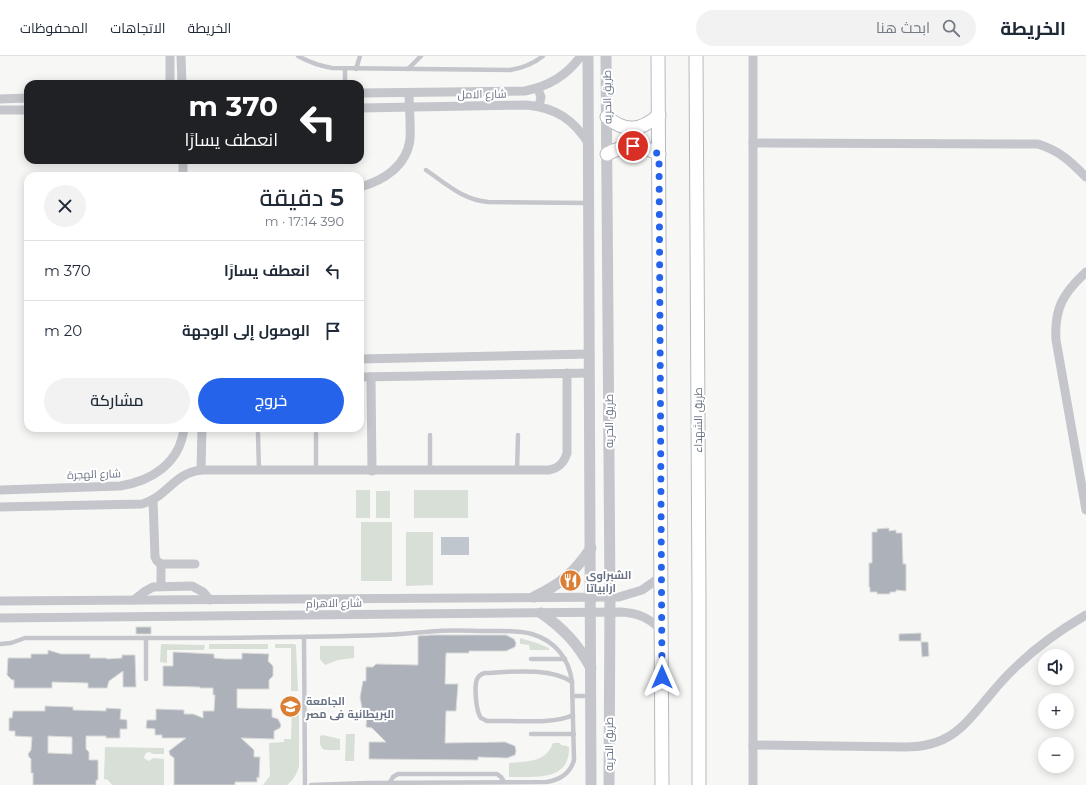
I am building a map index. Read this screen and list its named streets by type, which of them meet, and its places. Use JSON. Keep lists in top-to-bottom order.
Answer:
{
  "streets": {
    "main road": ["طريق الشهداء"],
    "street": [
      "شارع الامل",
      "طريق الحريه",
      "شارع الهجرة",
      "شارع الاهرام"
    ]
  },
  "crossings": [
    ["شارع الامل", "طريق الحريه"],
    ["طريق الحريه", "شارع الاهرام"]
  ],
  "places": {
    "restaurant": ["الشبراوى ارابياتا"],
    "school or university": ["الجامعة البريطانية فى مصر"]
  },
  "page": {
    "header": "الخريطة",
    "search": "ابحث هنا",
    "nav": ["الخريطة", "الاتجاهات", "المحفوظات"],
    "turn": ["370 m", "انعطف يسارًا"],
    "heading": ["5 دقيقة", "390 m · 17:14"],
    "list": [
      {
        "name": "انعطف يسارًا",
        "value": "370 m"
      },
      {
        "name": "الوصول إلى الوجهة",
        "value": "20 m"
      }
    ],
    "buttons": ["خروج", "مشاركة"],
    "map_buttons": ["+", "−"]
  }
}
